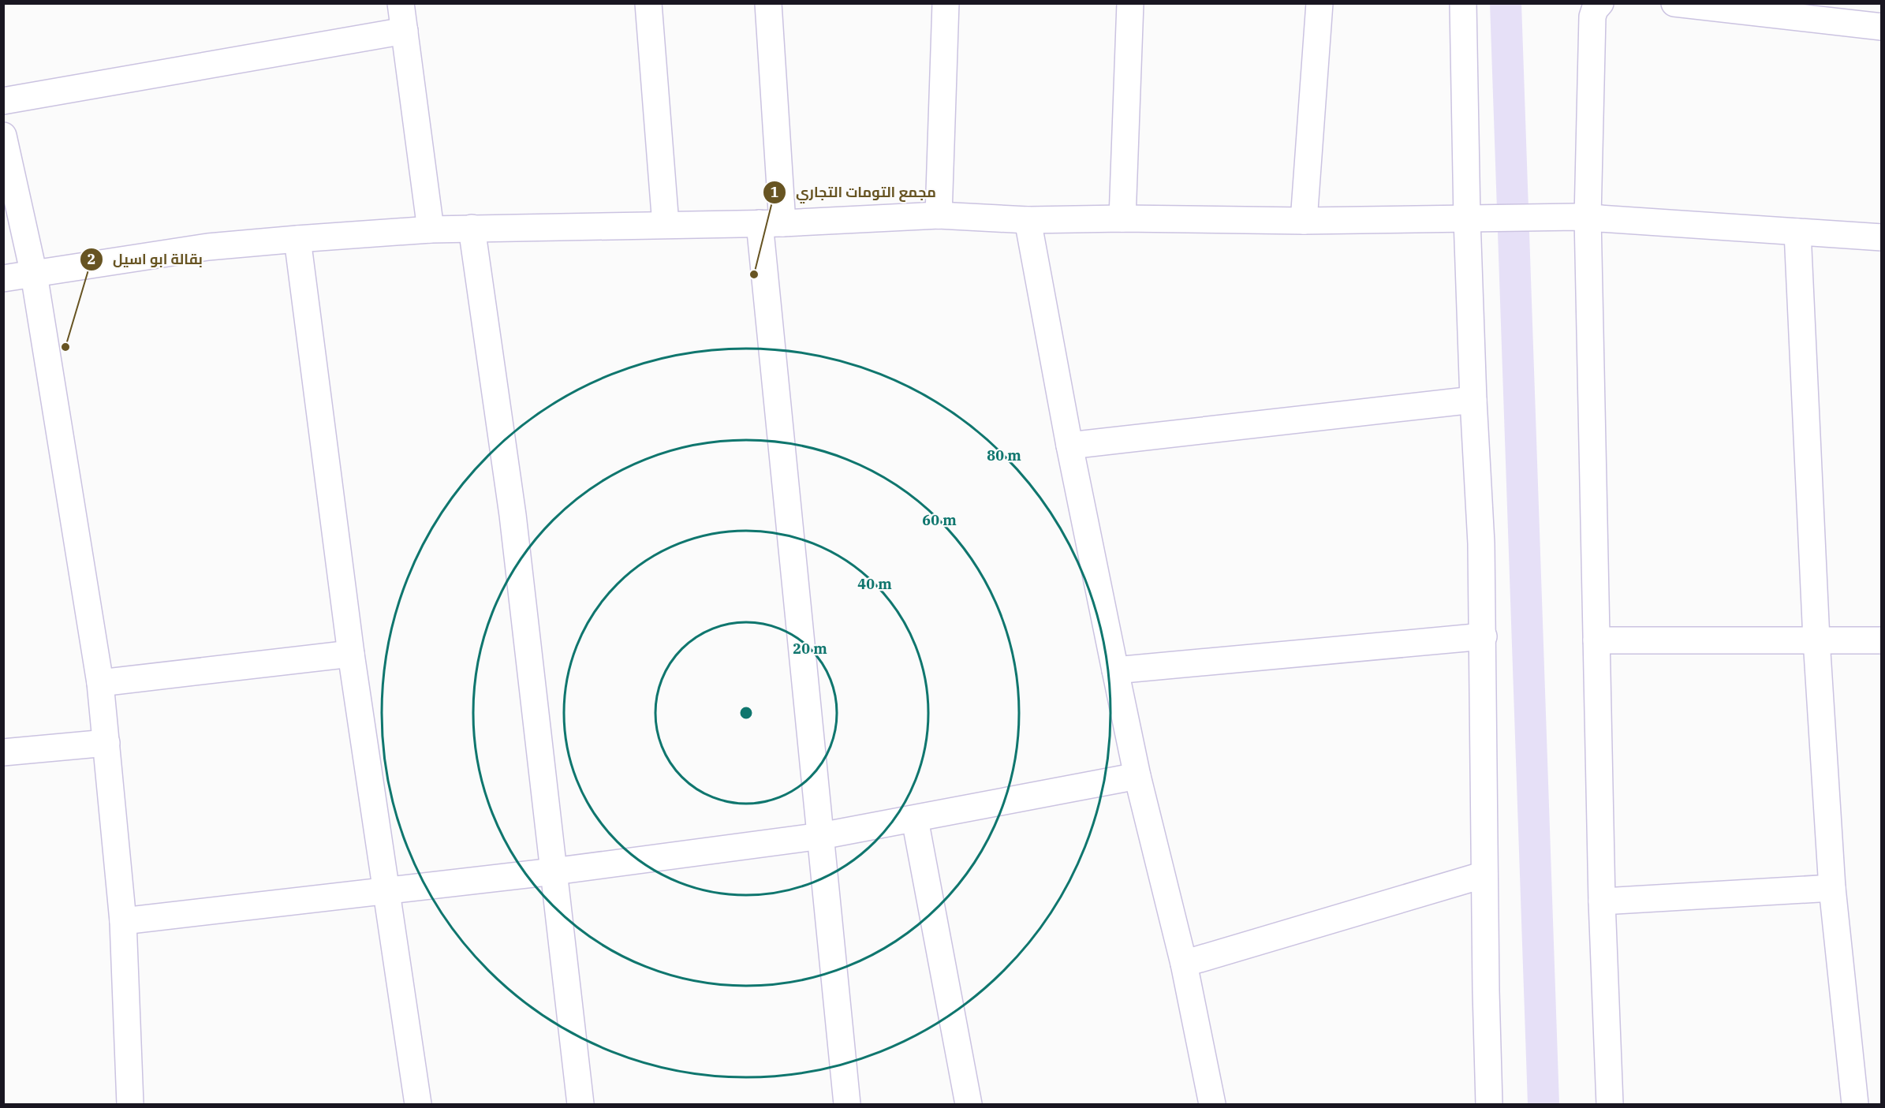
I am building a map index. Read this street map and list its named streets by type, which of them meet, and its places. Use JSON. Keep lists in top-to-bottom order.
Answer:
{
  "places": ["مجمع التومات التجاري", "بقالة ابو اسيل"],
  "rings": [
    "80 m",
    "60 m",
    "40 m",
    "20 m"
  ]
}
